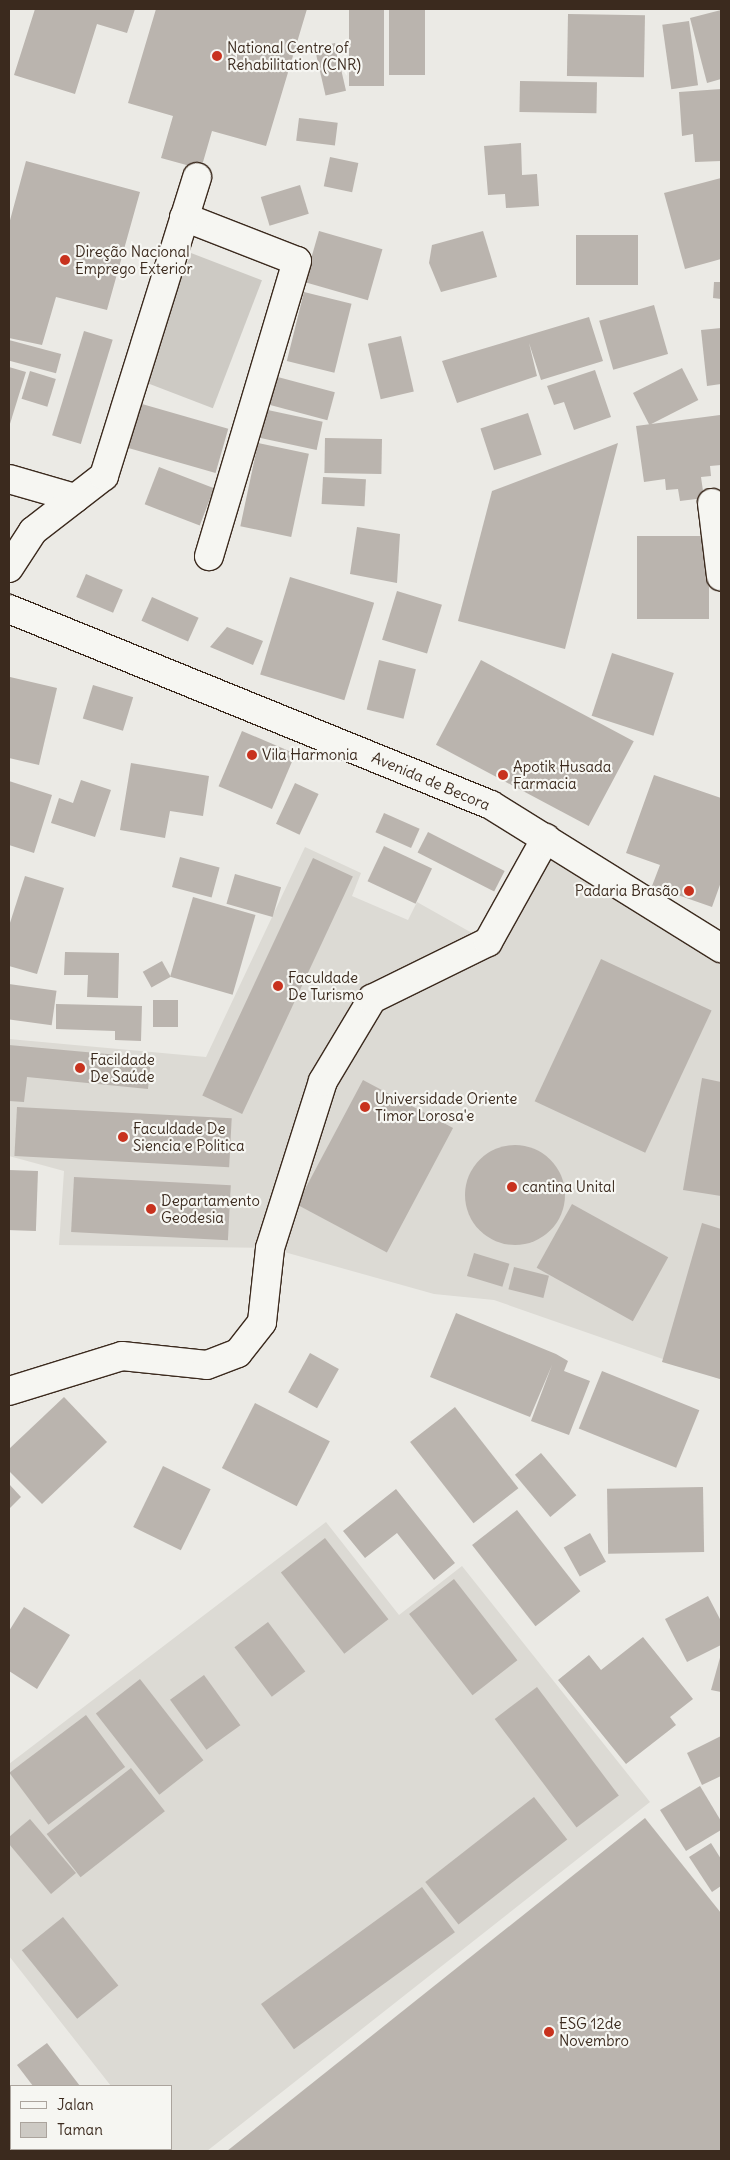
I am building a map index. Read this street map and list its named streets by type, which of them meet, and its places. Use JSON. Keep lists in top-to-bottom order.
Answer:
{
  "streets": {
    "street": ["Avenida de Becora"]
  },
  "places": [
    "National Centre of Rehabilitation (CNR)",
    "Direção Nacional Emprego Exterior",
    "Vila Harmonia",
    "Apotik Husada Farmacia",
    "Padaria Brasão",
    "Faculdade De Turismo",
    "Facildade De Saúde",
    "Universidade Oriente Timor Lorosa'e",
    "Faculdade De Siencia e Politica",
    "cantina Unital",
    "Departamento Geodesia",
    "ESG 12de Novembro"
  ],
  "legend": ["Jalan", "Taman"]
}
